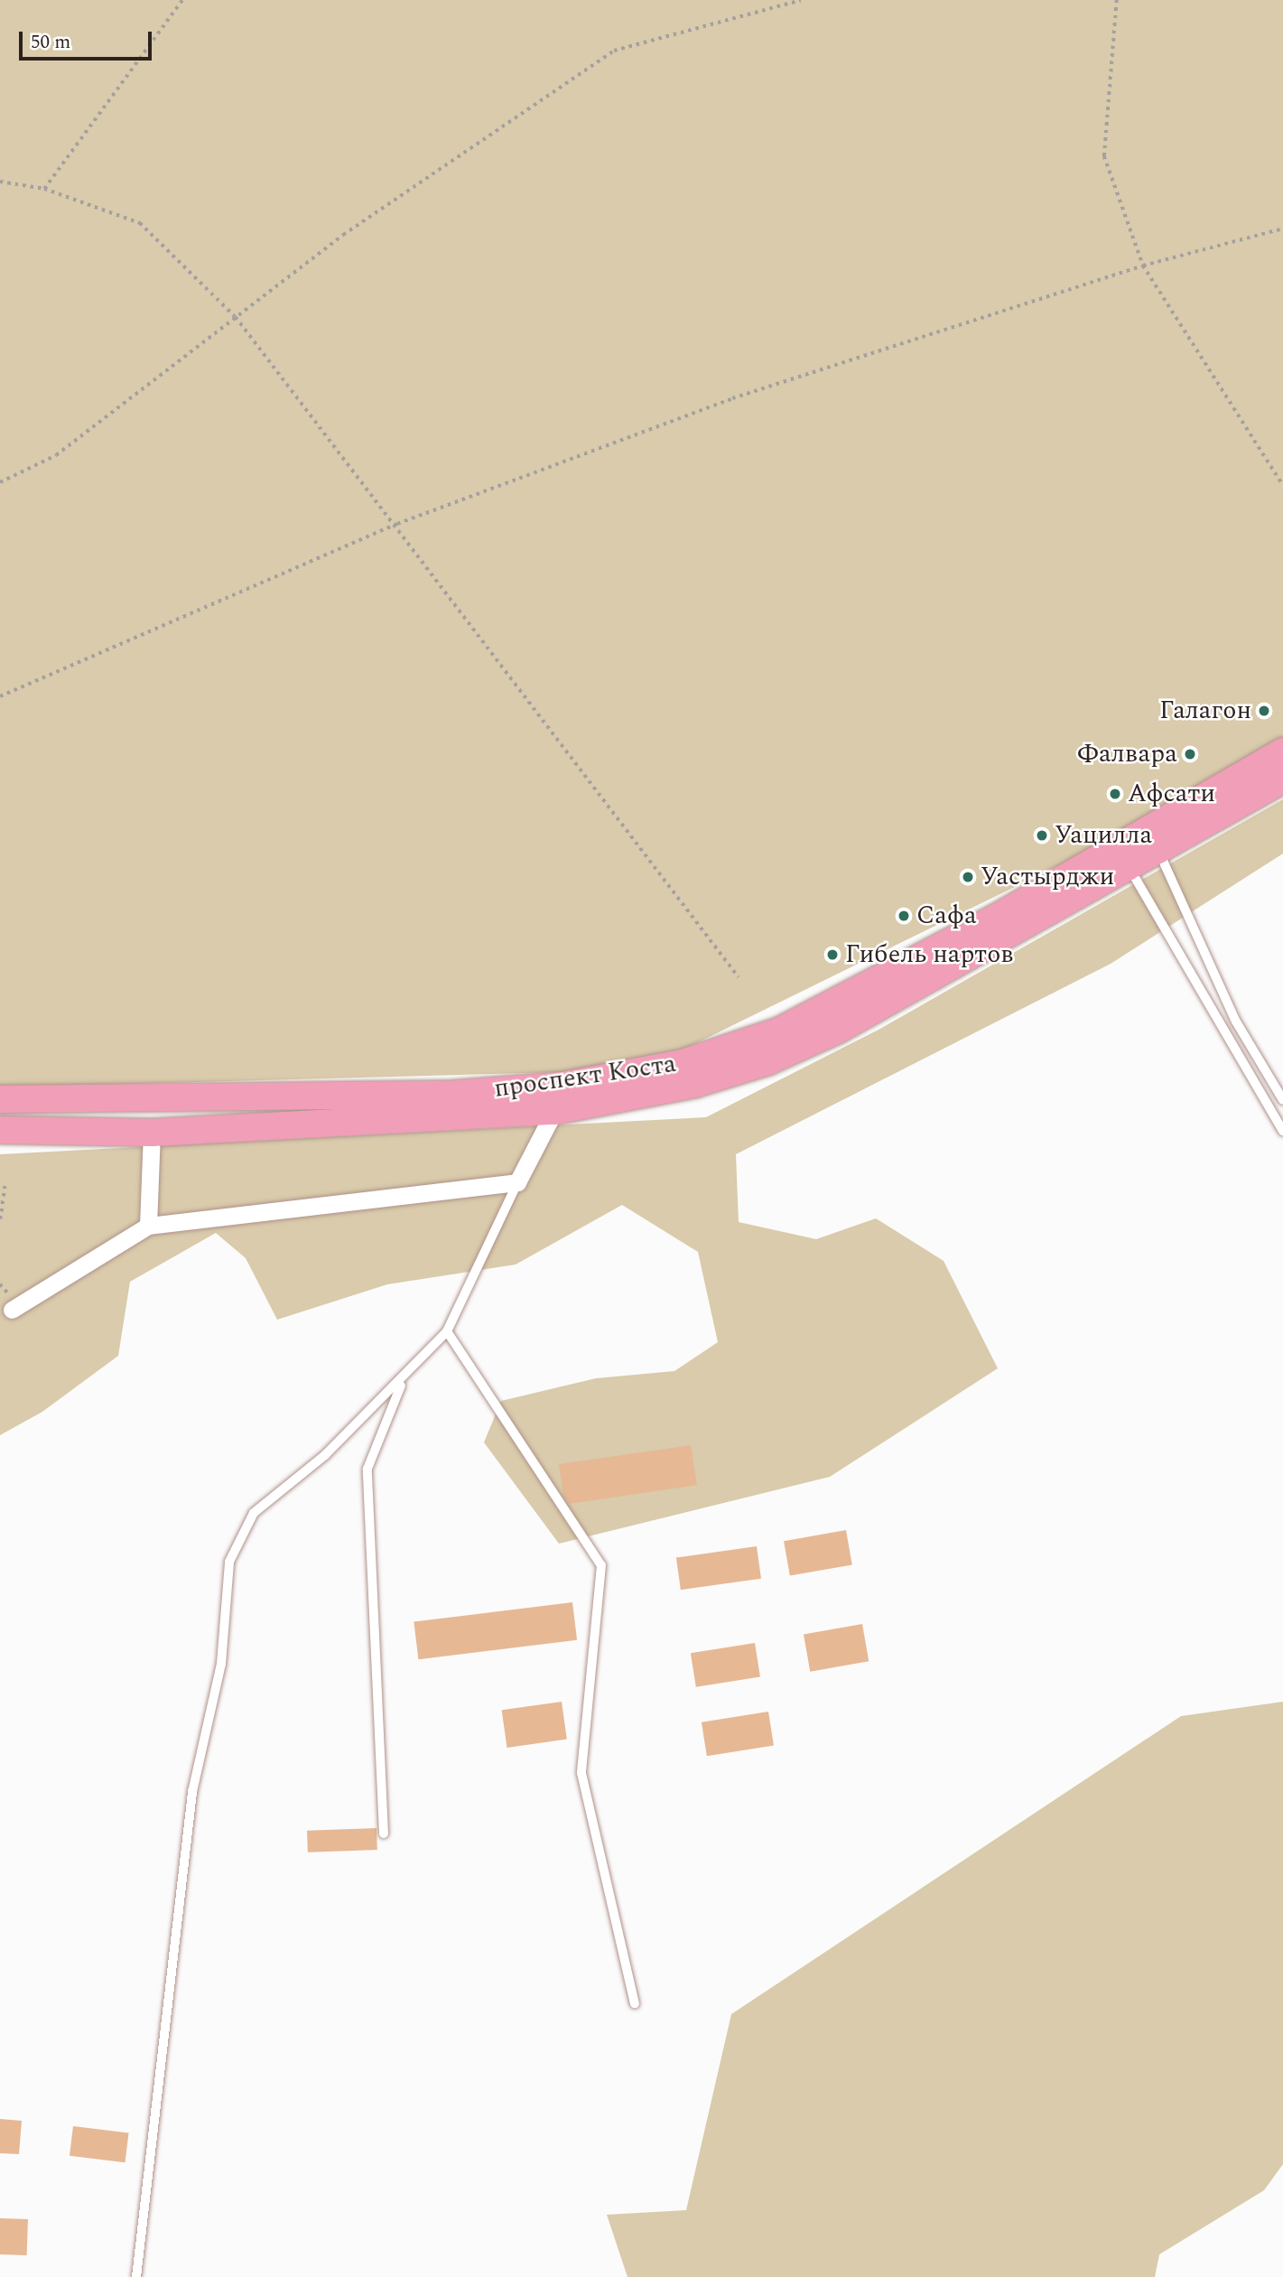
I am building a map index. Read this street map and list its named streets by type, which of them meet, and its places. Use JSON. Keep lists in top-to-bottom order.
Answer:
{
  "streets": {
    "main road": ["проспект Коста"]
  },
  "places": [
    "Галагон",
    "Фалвара",
    "Афсати",
    "Уацилла",
    "Уастырджи",
    "Сафа",
    "Гибель нартов"
  ],
  "scale_bar": "50 m"
}
